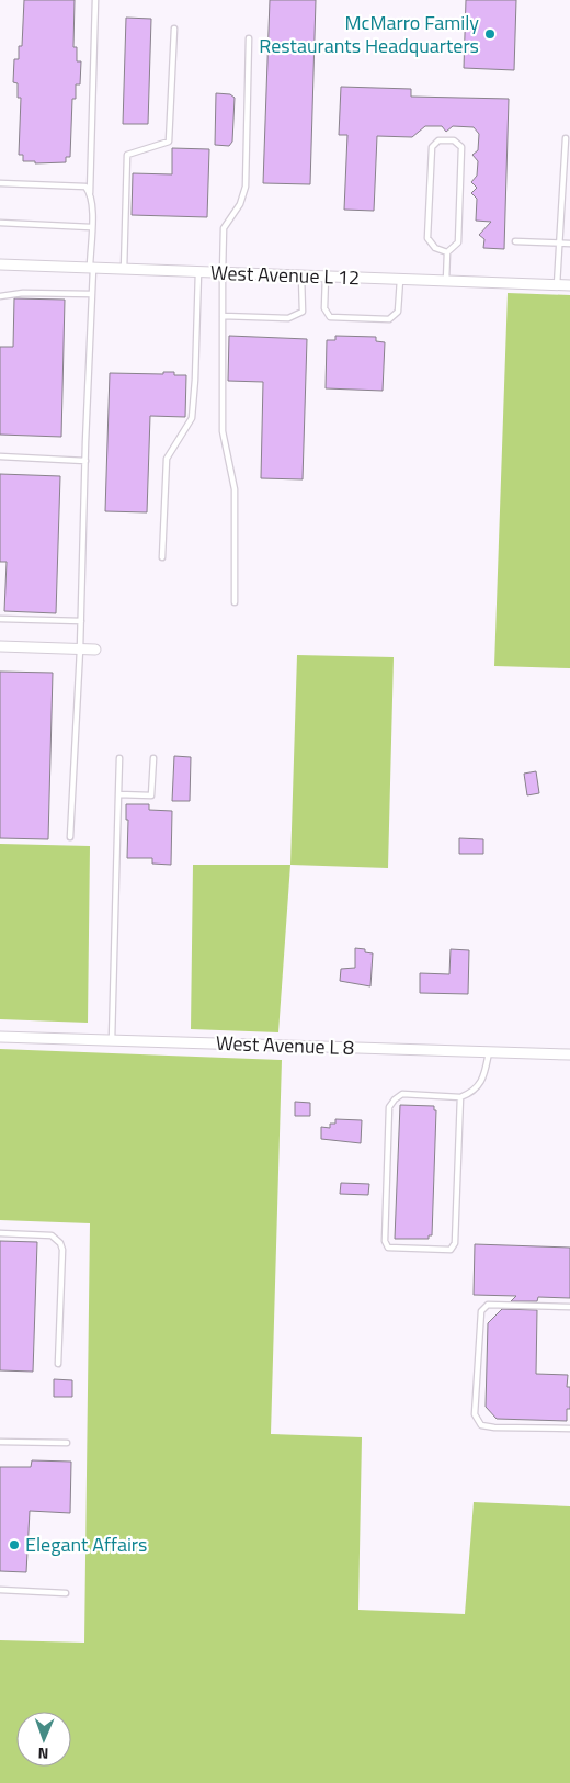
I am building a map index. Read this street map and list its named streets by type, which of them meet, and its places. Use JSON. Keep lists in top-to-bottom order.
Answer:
{
  "streets": {
    "street": ["West Avenue L 12", "West Avenue L 8"]
  },
  "places": ["McMarro Family Restaurants Headquarters", "Elegant Affairs"],
  "north": "bottom"
}
